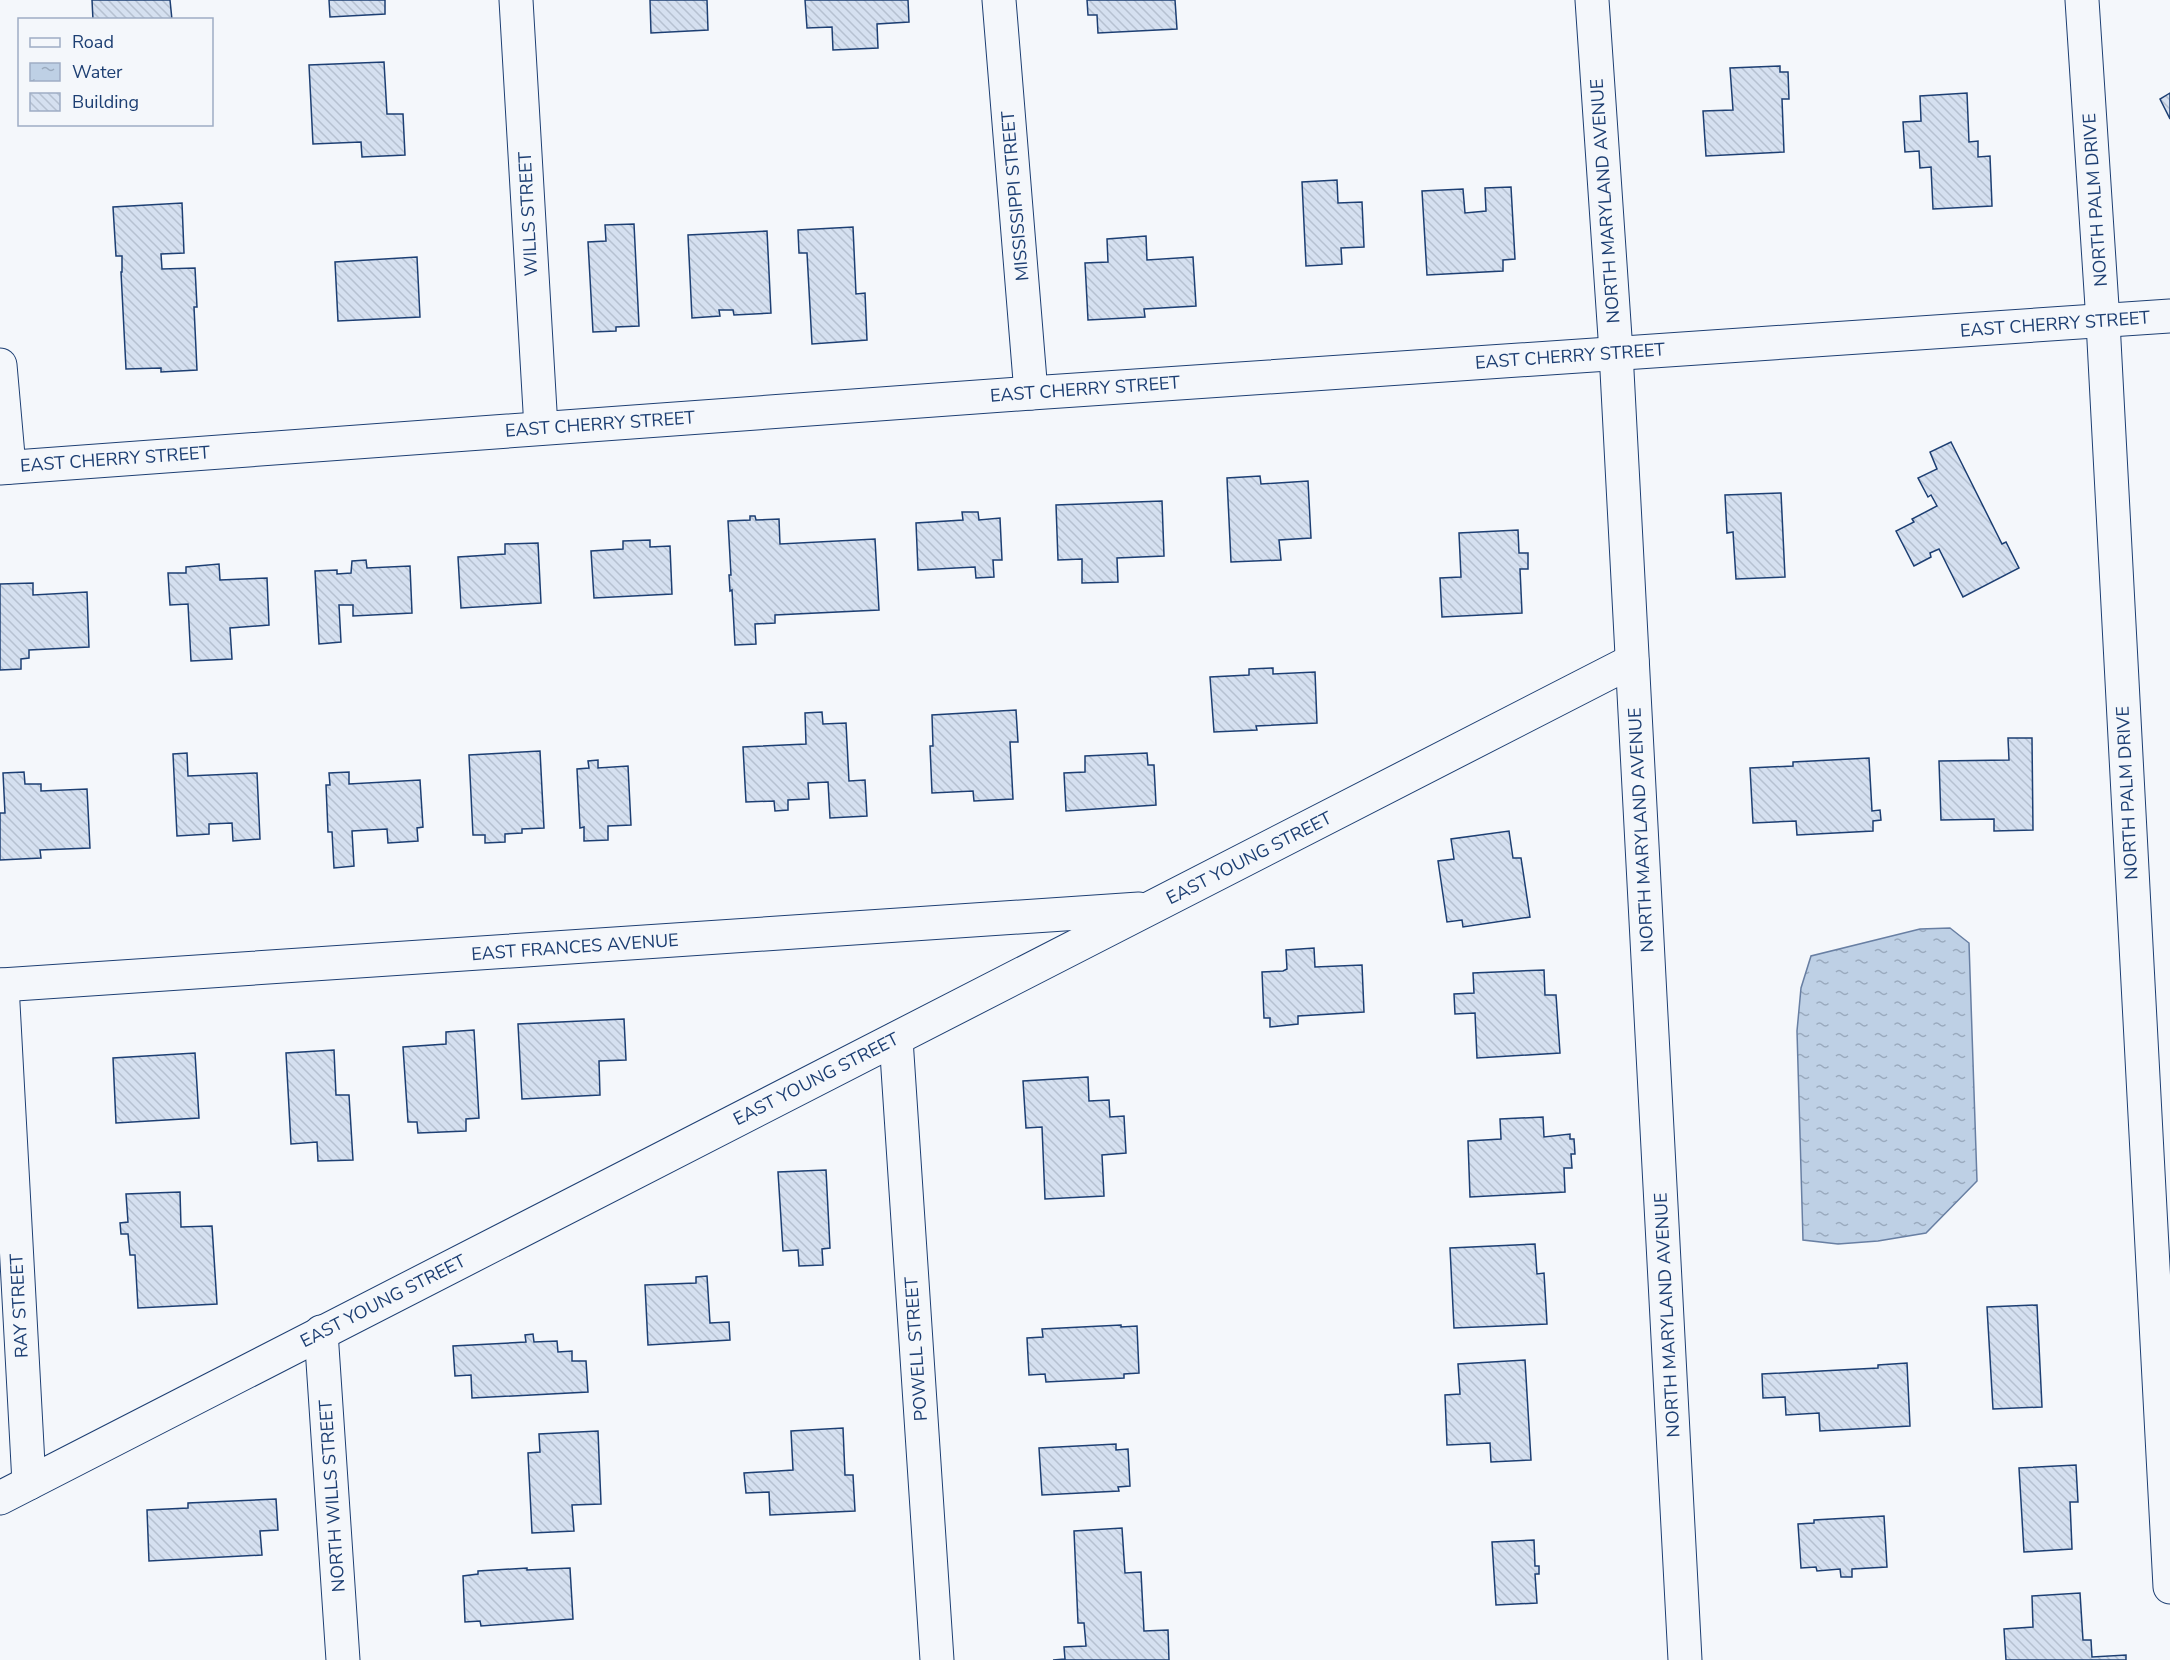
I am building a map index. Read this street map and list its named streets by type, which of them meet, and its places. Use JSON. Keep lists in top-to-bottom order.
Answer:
{
  "streets": {
    "street": [
      "MISSISSIPPI STREET",
      "NORTH PALM DRIVE",
      "NORTH MARYLAND AVENUE",
      "WILLS STREET",
      "EAST CHERRY STREET",
      "EAST YOUNG STREET",
      "EAST FRANCES AVENUE",
      "RAY STREET",
      "POWELL STREET",
      "NORTH WILLS STREET"
    ]
  },
  "crossings": [
    ["MISSISSIPPI STREET", "EAST CHERRY STREET"],
    ["NORTH PALM DRIVE", "EAST CHERRY STREET"],
    ["NORTH MARYLAND AVENUE", "EAST CHERRY STREET"],
    ["NORTH MARYLAND AVENUE", "EAST YOUNG STREET"],
    ["WILLS STREET", "EAST CHERRY STREET"],
    ["EAST YOUNG STREET", "EAST FRANCES AVENUE"],
    ["EAST YOUNG STREET", "RAY STREET"],
    ["EAST YOUNG STREET", "POWELL STREET"],
    ["EAST YOUNG STREET", "NORTH WILLS STREET"],
    ["EAST FRANCES AVENUE", "RAY STREET"]
  ],
  "legend": ["Road", "Water", "Building"]
}
